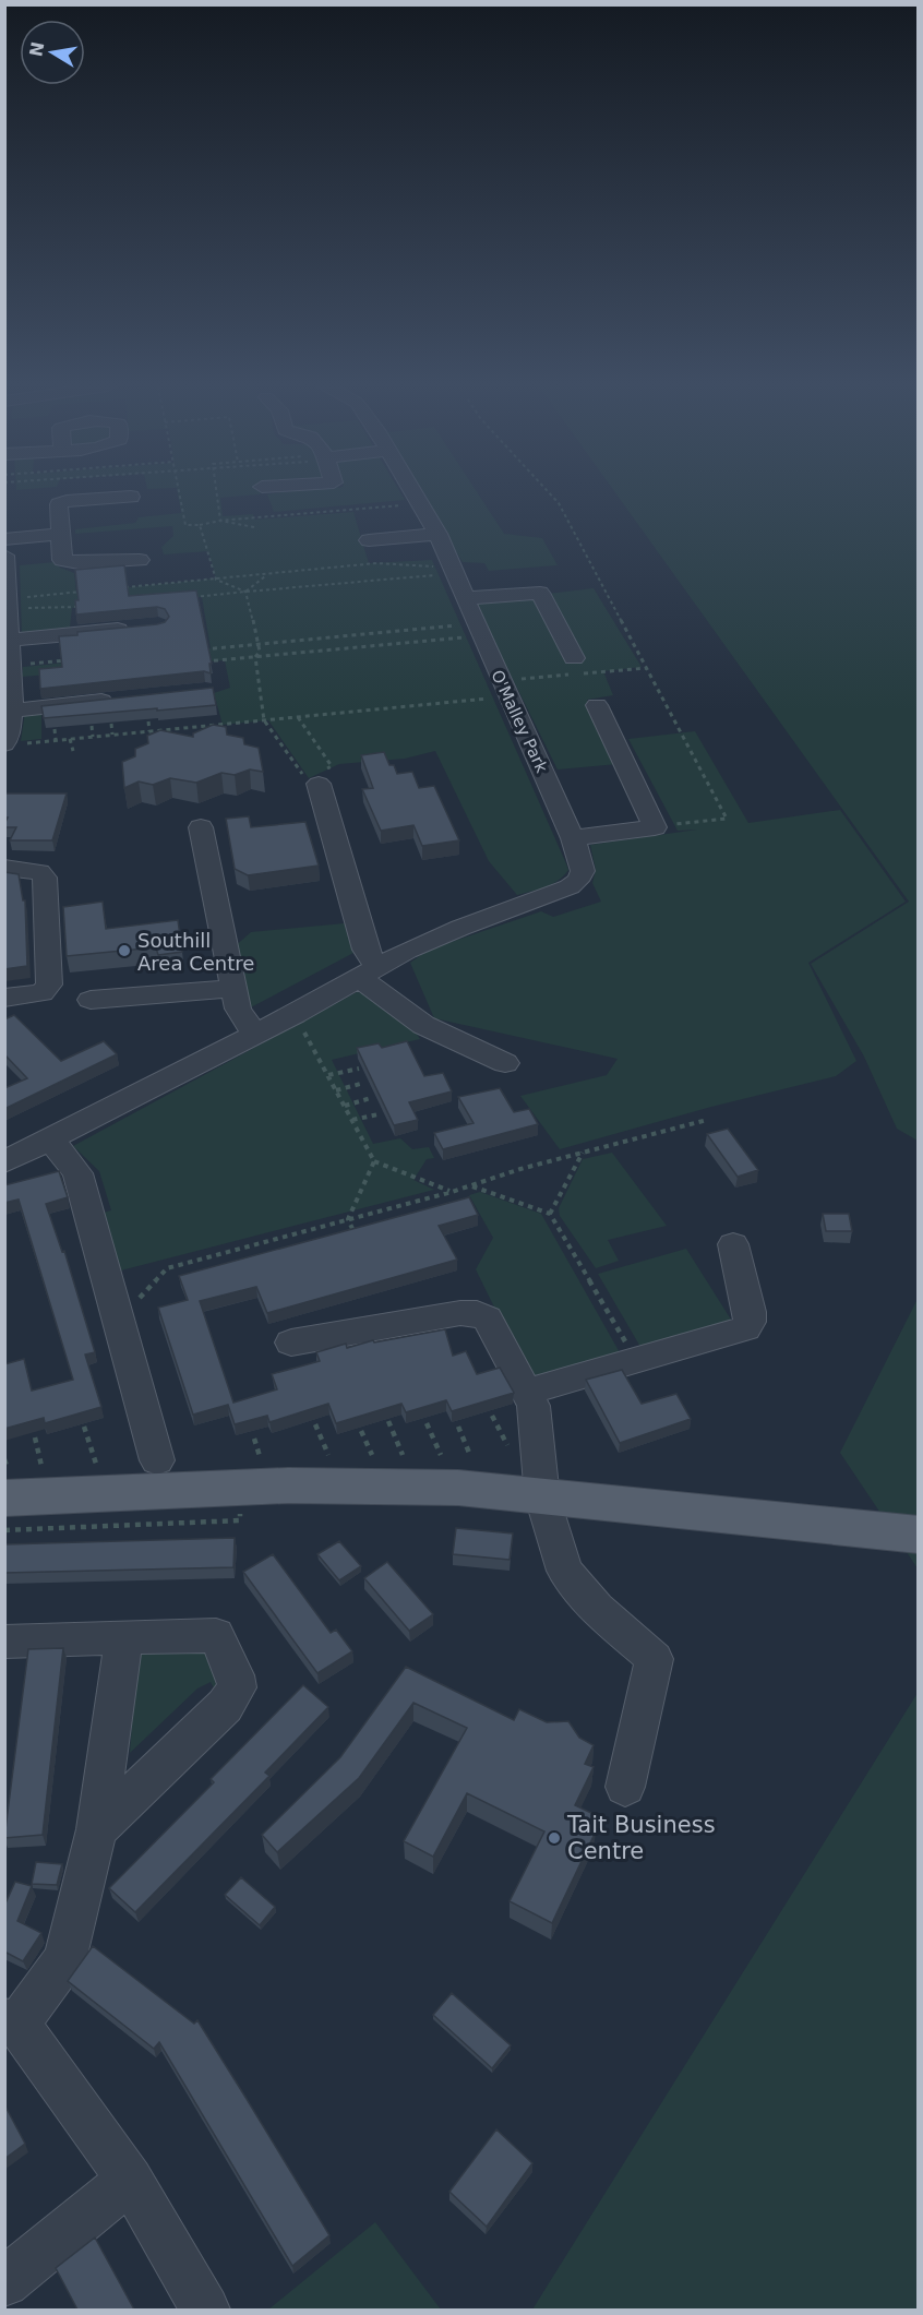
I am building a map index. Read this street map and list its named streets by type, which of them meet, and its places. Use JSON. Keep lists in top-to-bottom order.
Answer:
{
  "streets": {
    "street": ["O'Malley Park"]
  },
  "places": ["Southill Area Centre", "Tait Business Centre"],
  "north": "left"
}
